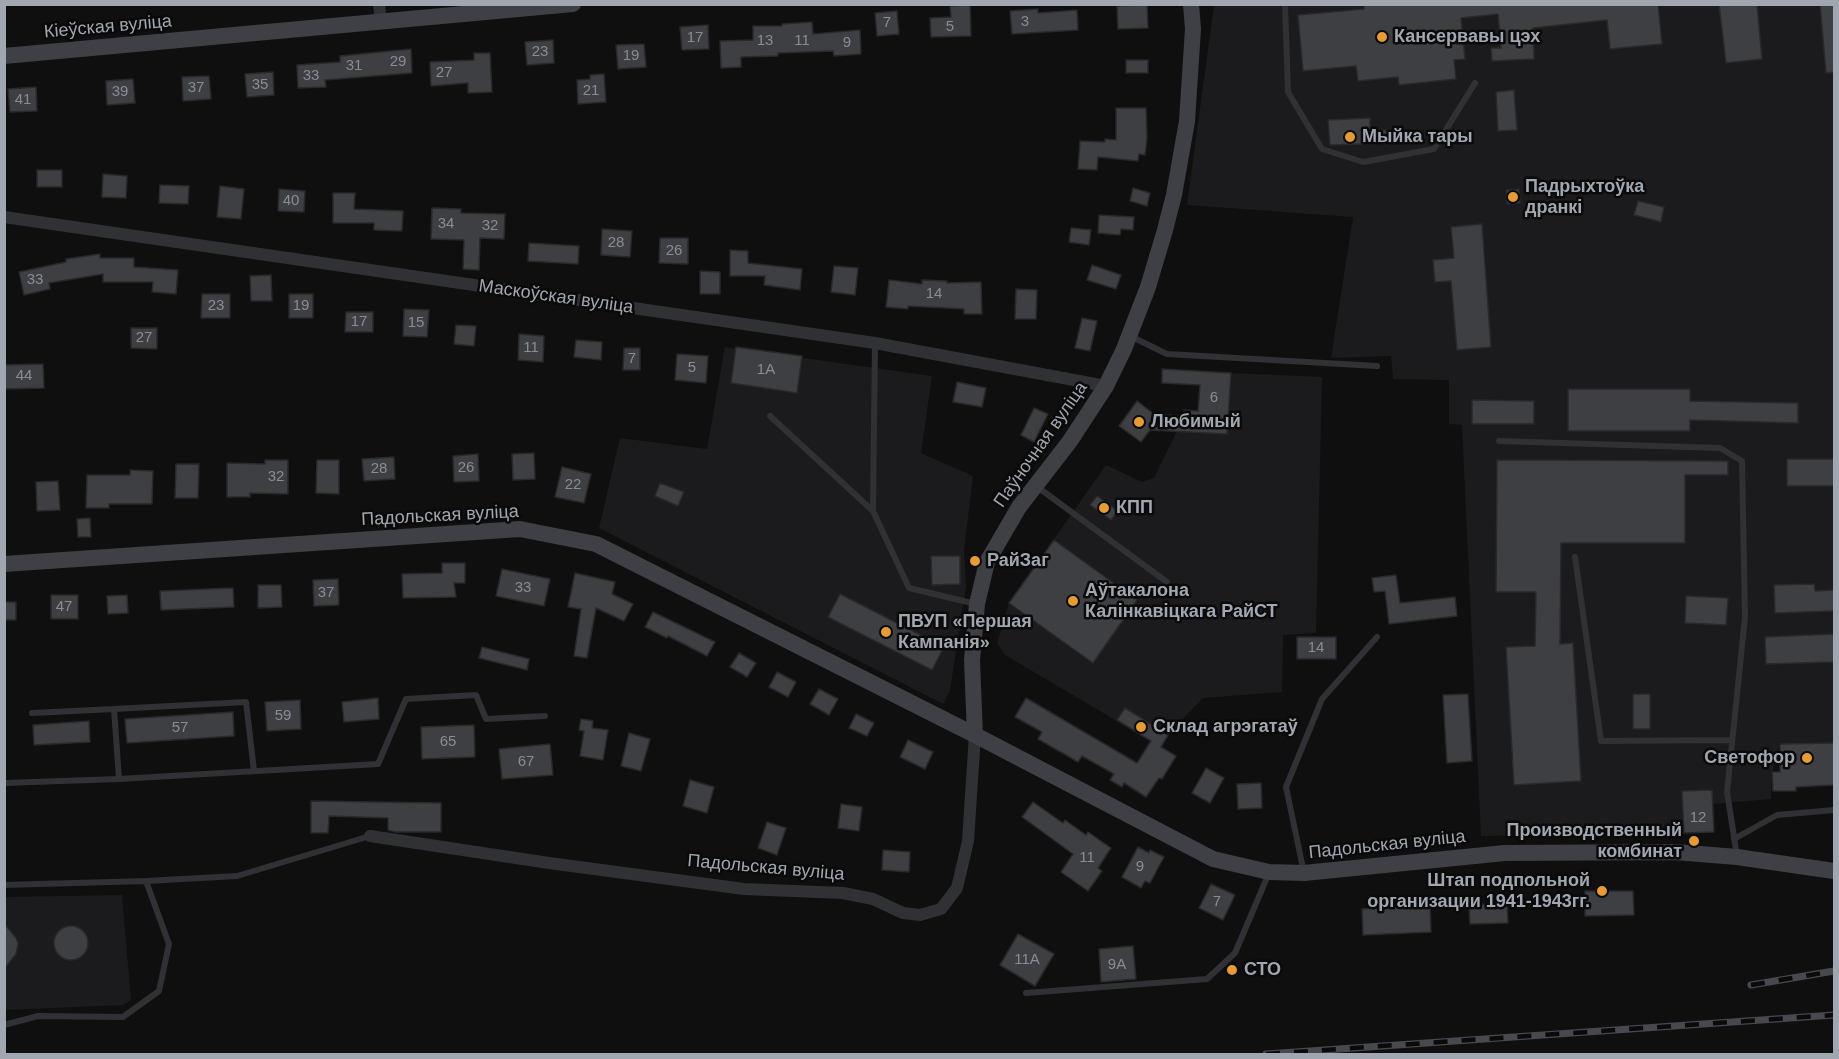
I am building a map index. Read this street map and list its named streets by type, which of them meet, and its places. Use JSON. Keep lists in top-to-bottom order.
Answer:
{
  "streets": {
    "main road": ["Кіеўская вуліца", "Паўночная вуліца", "Падольская вуліца"],
    "street": ["Маскоўская вуліца"]
  },
  "crossings": [
    ["Маскоўская вуліца", "Паўночная вуліца"],
    ["Паўночная вуліца", "Падольская вуліца"]
  ],
  "places": [
    "Кансервавы цэх",
    "Мыйка тары",
    "Падрыхтоўка дранкі",
    "Любимый",
    "КПП",
    "РайЗаг",
    "Аўтакалона Калінкавіцкага РайСТ",
    "ПВУП «Першая Кампанія»",
    "Склад агрэгатаў",
    "Светофор",
    "Производственный комбинат",
    "Штап подпольной организации 1941-1943гг.",
    "СТО"
  ],
  "house_numbers": [
    "3",
    "7",
    "5",
    "17",
    "13",
    "11",
    "9",
    "23",
    "19",
    "29",
    "31",
    "27",
    "33",
    "35",
    "37",
    "21",
    "39",
    "41",
    "40",
    "34",
    "32",
    "28",
    "26",
    "33",
    "14",
    "23",
    "19",
    "17",
    "15",
    "27",
    "11",
    "7",
    "5",
    "1А",
    "44",
    "6",
    "26",
    "28",
    "32",
    "22",
    "33",
    "37",
    "47",
    "14",
    "59",
    "57",
    "65",
    "67",
    "12",
    "11",
    "9",
    "7",
    "11А",
    "9А"
  ]
}
